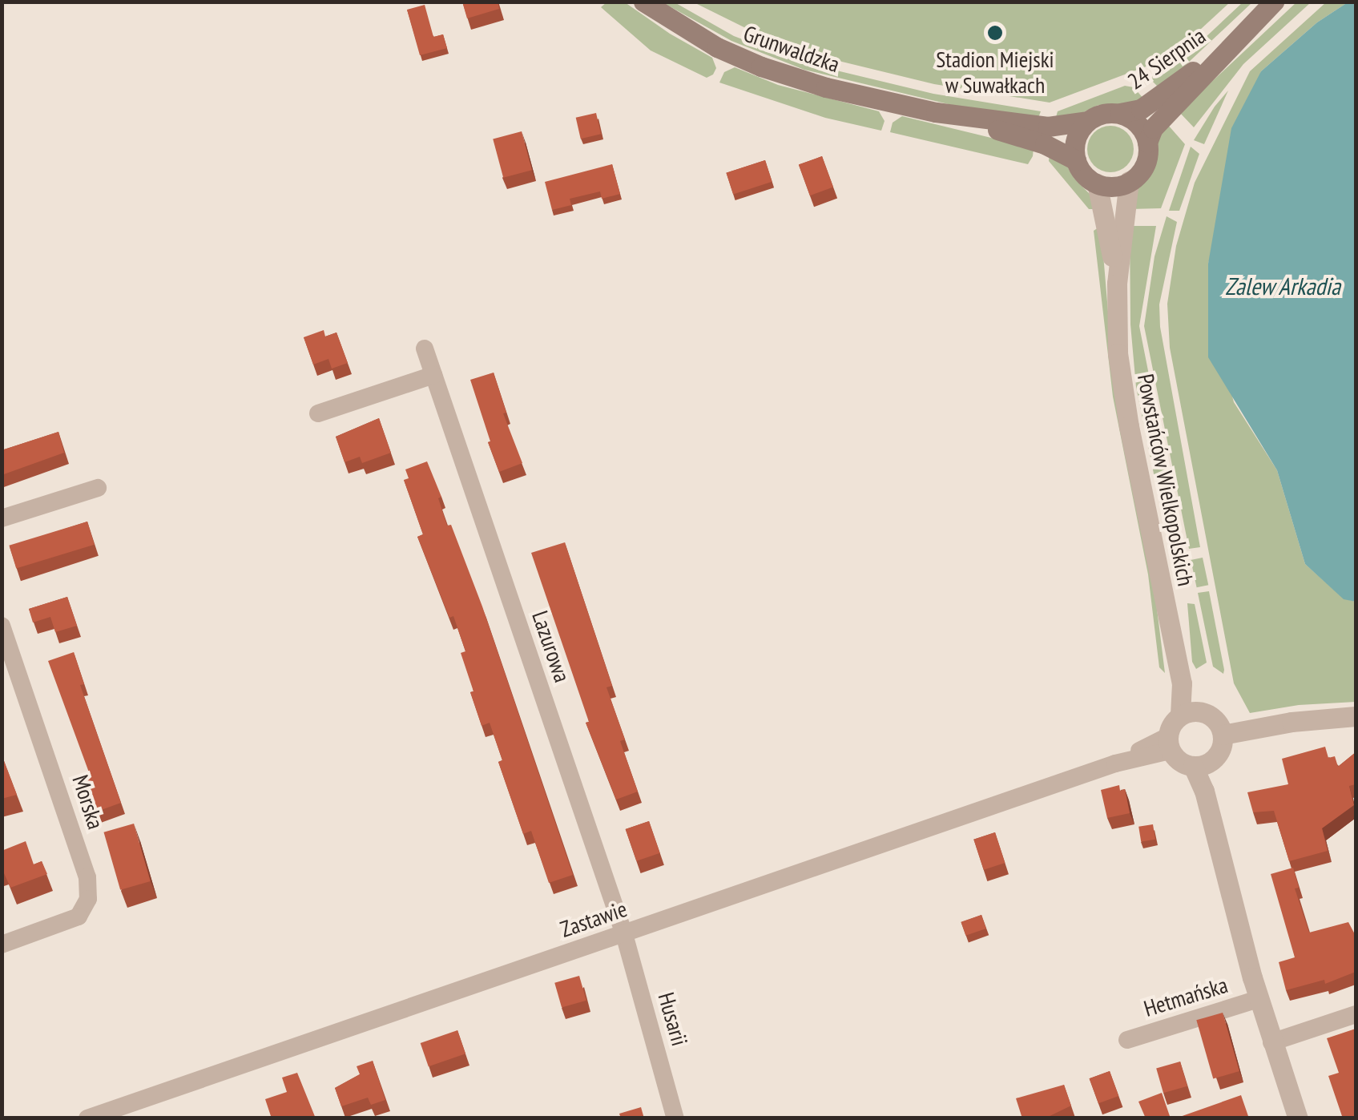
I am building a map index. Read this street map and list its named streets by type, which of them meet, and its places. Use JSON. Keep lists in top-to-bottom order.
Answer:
{
  "streets": {
    "main road": ["Grunwaldzka", "24 Sierpnia"],
    "street": [
      "Powstańców Wielkopolskich",
      "Lazurowa",
      "Morska",
      "Zastawie",
      "Hetmańska",
      "Husarii"
    ]
  },
  "crossings": [
    ["Grunwaldzka", "24 Sierpnia"],
    ["Grunwaldzka", "Powstańców Wielkopolskich"],
    ["24 Sierpnia", "Powstańców Wielkopolskich"],
    ["Powstańców Wielkopolskich", "Zastawie"],
    ["Lazurowa", "Zastawie"],
    ["Lazurowa", "Husarii"],
    ["Zastawie", "Husarii"]
  ],
  "water": ["Zalew Arkadia"],
  "places": ["Stadion Miejski w Suwałkach"]
}
